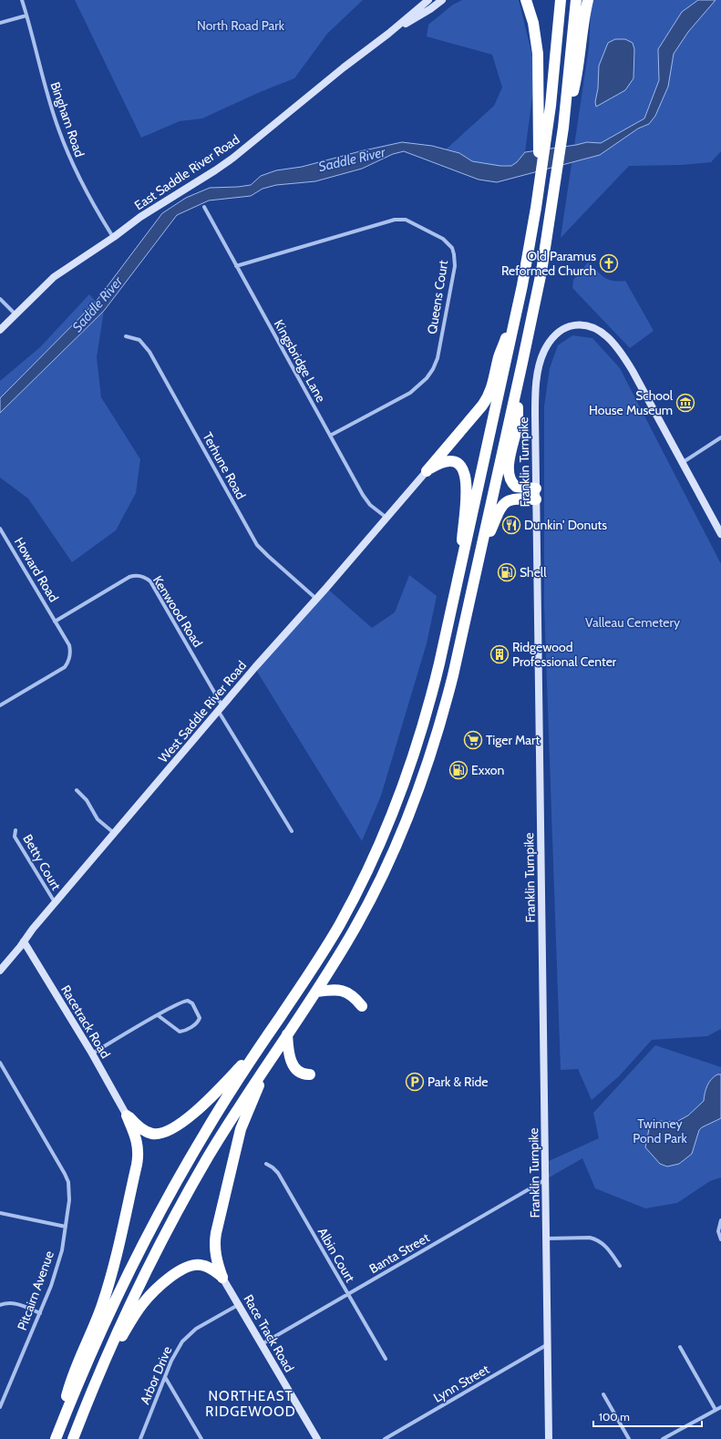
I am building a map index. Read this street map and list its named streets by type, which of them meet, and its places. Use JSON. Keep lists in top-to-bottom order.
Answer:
{
  "streets": {
    "street": [
      "Bingham Road",
      "East Saddle River Road",
      "Queens Court",
      "Kingsbridge Lane",
      "Franklin Turnpike",
      "Terhune Road",
      "Howard Road",
      "Kenwood Road",
      "West Saddle River Road",
      "Betty Court",
      "Racetrack Road",
      "Banta Street",
      "Albin Court",
      "Pitcairn Avenue",
      "Race Track Road",
      "Arbor Drive",
      "Lynn Street"
    ]
  },
  "crossings": [
    ["Bingham Road", "East Saddle River Road"],
    ["Queens Court", "Kingsbridge Lane"],
    ["Kingsbridge Lane", "West Saddle River Road"],
    ["Franklin Turnpike", "Banta Street"],
    ["Franklin Turnpike", "Lynn Street"],
    ["Terhune Road", "West Saddle River Road"],
    ["Howard Road", "Kenwood Road"],
    ["Kenwood Road", "West Saddle River Road"],
    ["West Saddle River Road", "Betty Court"],
    ["West Saddle River Road", "Racetrack Road"],
    ["Banta Street", "Albin Court"],
    ["Banta Street", "Race Track Road"],
    ["Race Track Road", "Arbor Drive"]
  ],
  "districts": ["NORTHEAST RIDGEWOOD"],
  "water": ["Saddle River"],
  "parks": ["North Road Park", "Valleau Cemetery", "Twinney Pond Park"],
  "places": {
    "church": ["Old Paramus Reformed Church"],
    "museum": ["School House Museum"],
    "restaurant": ["Dunkin' Donuts"],
    "fuel station": ["Shell", "Exxon"],
    "building": ["Ridgewood Professional Center"],
    "supermarket": ["Tiger Mart"],
    "parking": ["Park & Ride"]
  },
  "scale_bar": "100 m"
}
